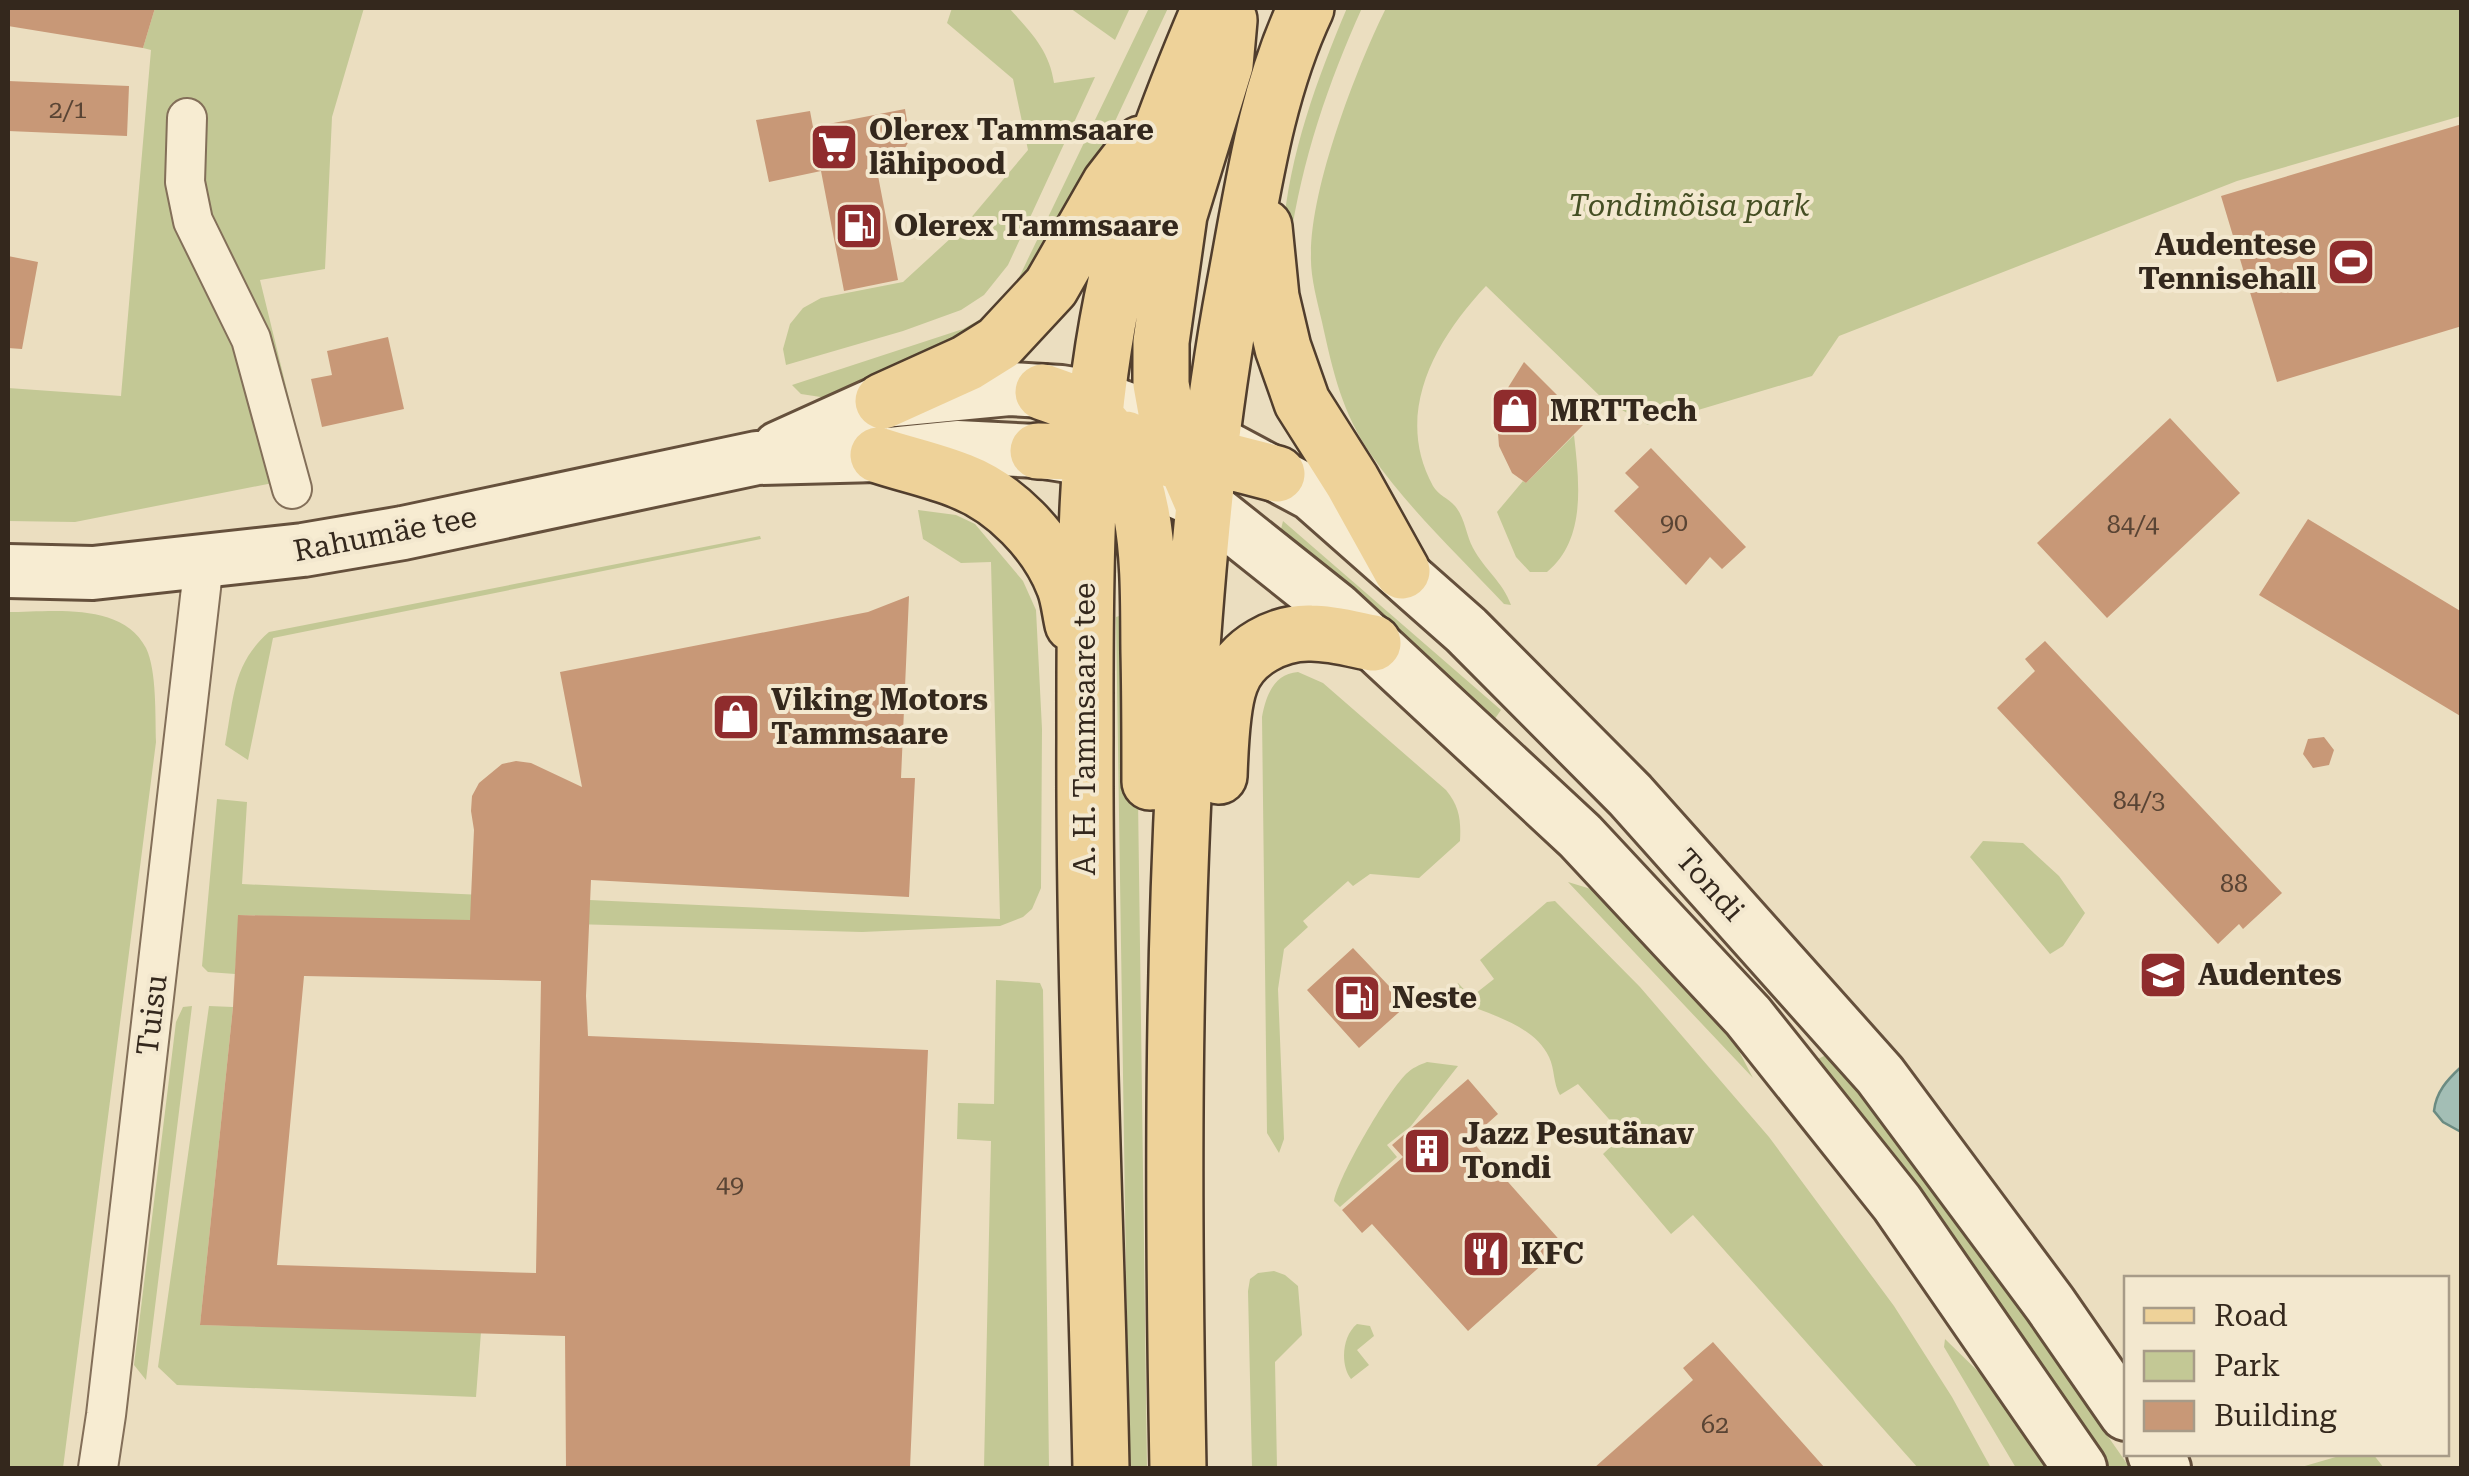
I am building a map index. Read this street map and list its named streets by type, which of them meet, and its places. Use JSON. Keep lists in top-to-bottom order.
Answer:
{
  "streets": {
    "main road": ["A. H. Tammsaare tee"],
    "street": ["Rahumäe tee", "Tondi", "Tuisu"]
  },
  "crossings": [
    ["Rahumäe tee", "A. H. Tammsaare tee"],
    ["Rahumäe tee", "Tondi"],
    ["Rahumäe tee", "Tuisu"],
    ["A. H. Tammsaare tee", "Tondi"]
  ],
  "parks": ["Tondimõisa park"],
  "places": {
    "supermarket": ["Olerex Tammsaare lähipood"],
    "fuel station": ["Olerex Tammsaare", "Neste"],
    "sports": ["Audentese Tennisehall"],
    "shop": ["MRTTech", "Viking Motors Tammsaare"],
    "school or university": ["Audentes"],
    "building": ["Jazz Pesutänav Tondi"],
    "restaurant": ["KFC"]
  },
  "house_numbers": [
    "2/1",
    "90",
    "84/4",
    "84/3",
    "88",
    "49",
    "62"
  ],
  "legend": ["Road", "Park", "Building"]
}
